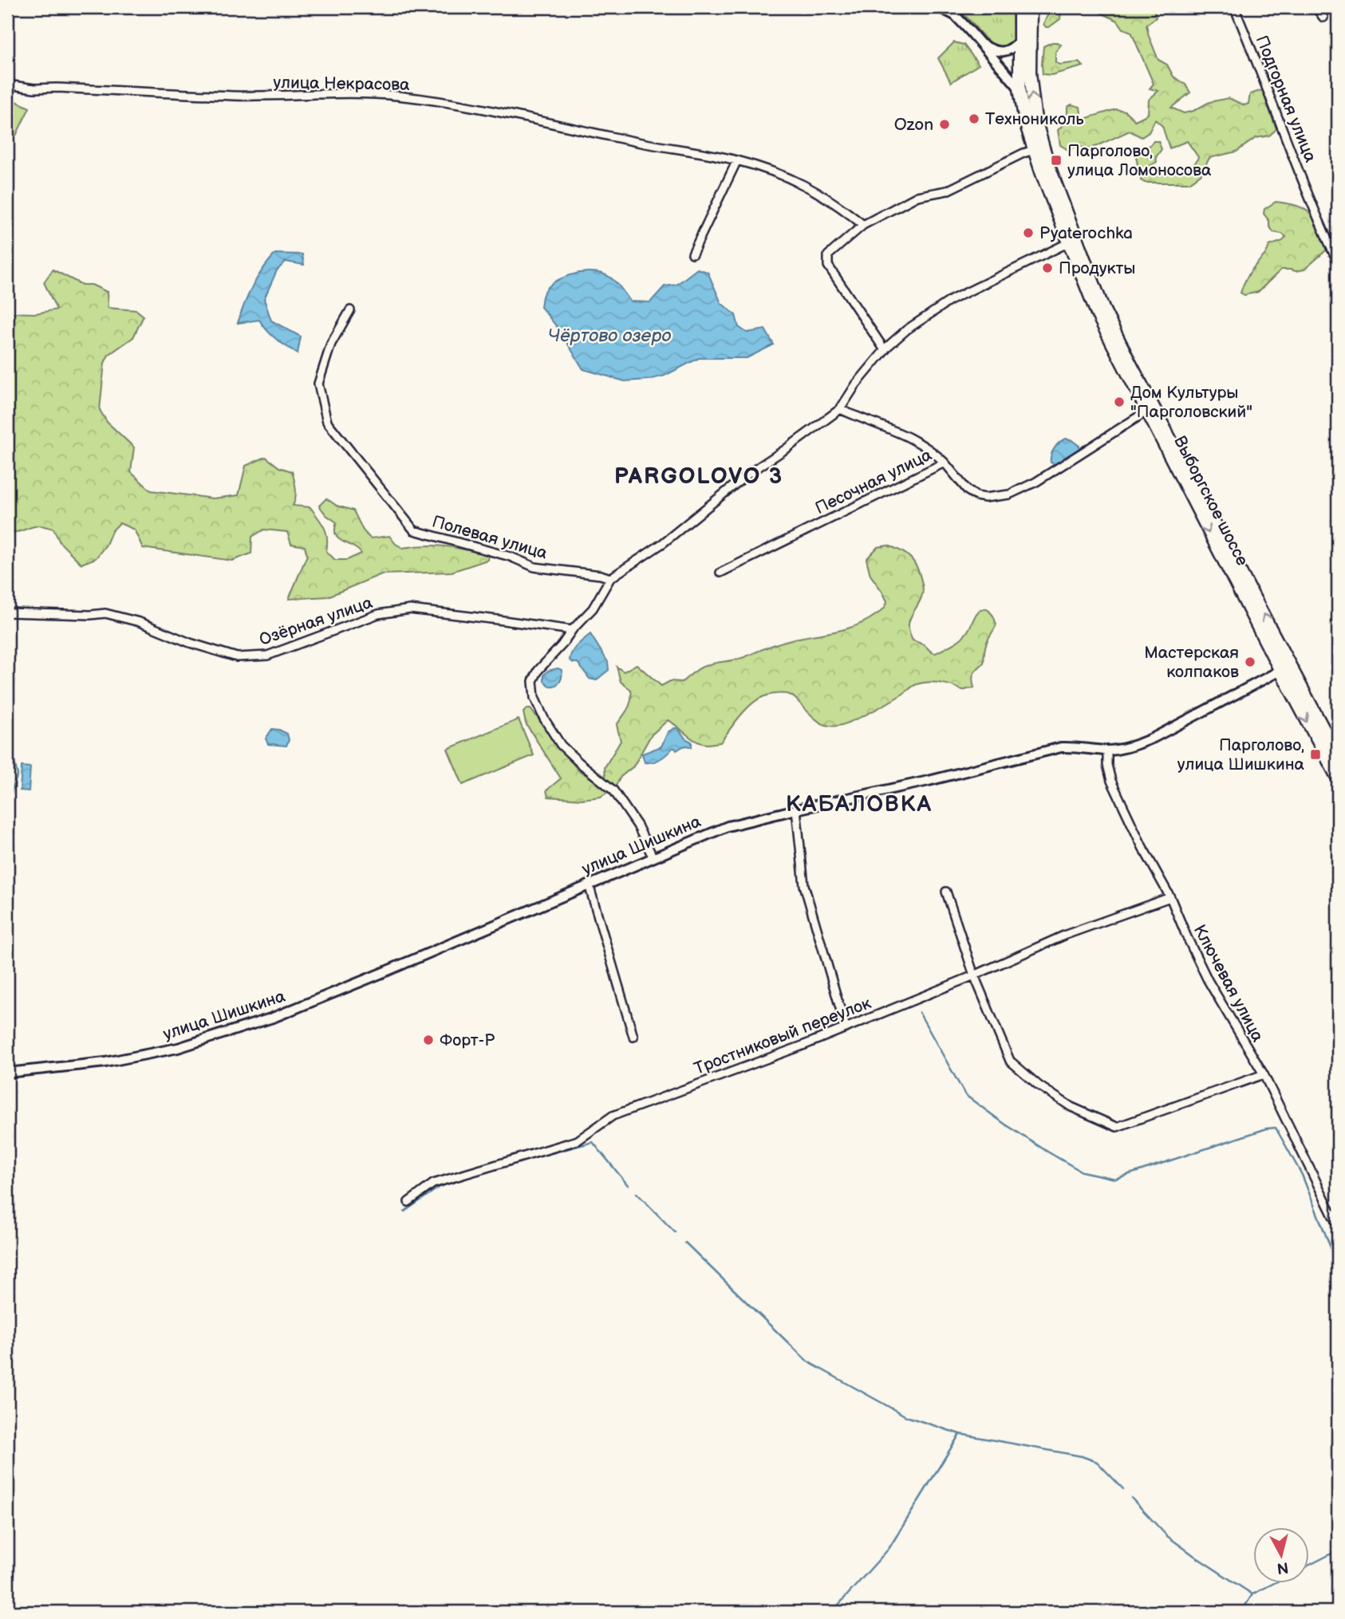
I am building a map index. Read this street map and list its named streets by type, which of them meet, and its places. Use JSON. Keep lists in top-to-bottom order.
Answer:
{
  "streets": {
    "main road": ["Выборгское шоссе"],
    "street": [
      "улица Некрасова",
      "Подгорная улица",
      "Песочная улица",
      "Полевая улица",
      "Озёрная улица",
      "улица Шишкина",
      "Ключевая улица",
      "Тростниковый переулок"
    ]
  },
  "crossings": [
    ["Песочная улица", "Выборгское шоссе"],
    ["Выборгское шоссе", "улица Шишкина"],
    ["улица Шишкина", "Ключевая улица"],
    ["Ключевая улица", "Тростниковый переулок"]
  ],
  "districts": ["PARGOLOVO 3", "КАБАЛОВКА"],
  "water": ["Чёртово озеро"],
  "places": {
    "other": [
      "Технониколь",
      "Ozon",
      "Pyaterochka",
      "Продукты",
      "Дом Культуры \"Парголовский\"",
      "Мастерская колпаков",
      "Форт-Р"
    ],
    "transit": ["Парголово, улица Ломоносова", "Парголово, улица Шишкина"]
  },
  "north": "bottom"
}
